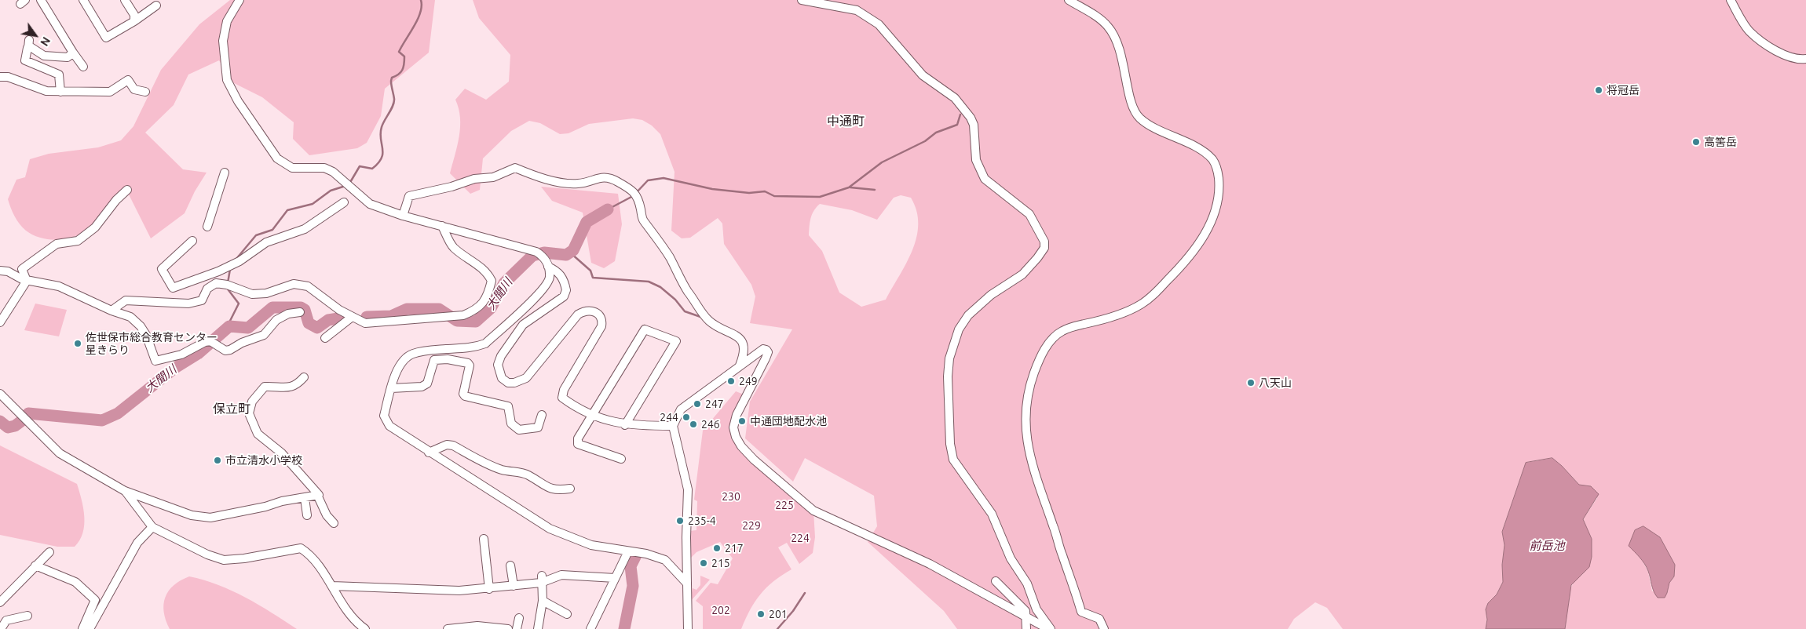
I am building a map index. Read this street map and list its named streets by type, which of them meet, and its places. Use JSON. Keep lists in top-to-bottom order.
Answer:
{
  "districts": ["中通町", "保立町"],
  "water": ["大聞川", "前岳池"],
  "parks": [
    "230",
    "225",
    "229",
    "224",
    "202"
  ],
  "places": [
    "将冠岳",
    "高筈岳",
    "佐世保市総合教育センター 星きらり",
    "249",
    "八天山",
    "247",
    "244",
    "中通団地配水池",
    "246",
    "市立清水小学校",
    "235-4",
    "217",
    "215",
    "201"
  ],
  "north": "bottom right"
}
